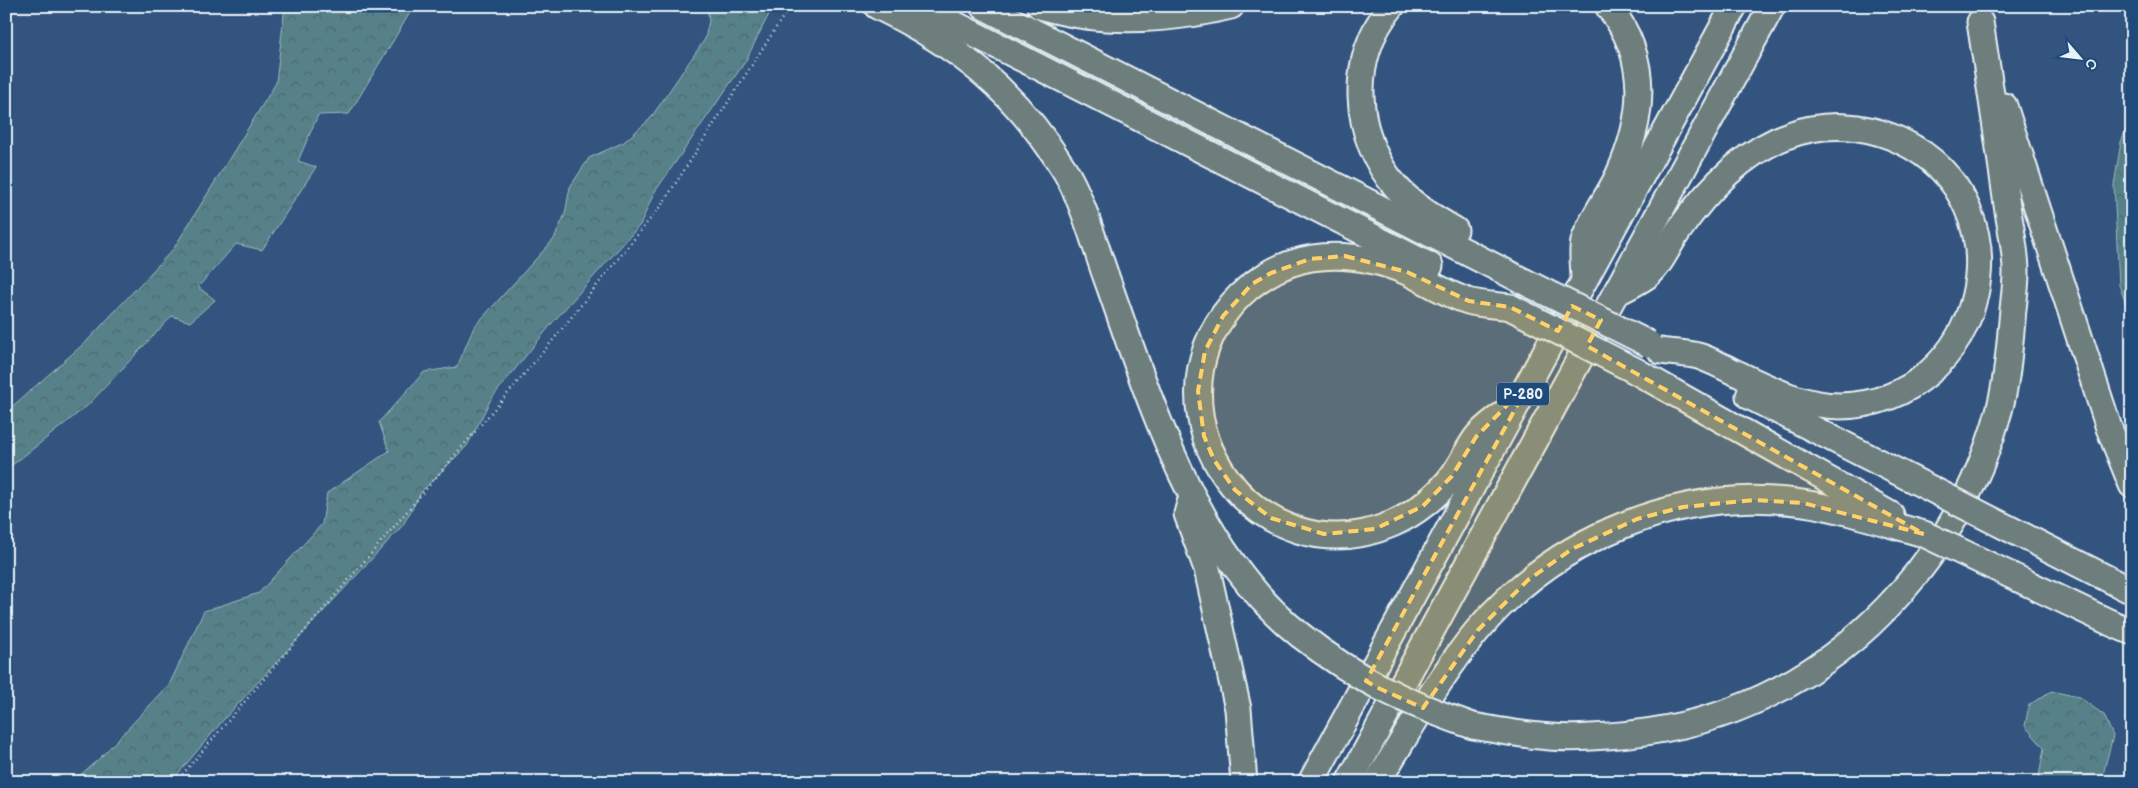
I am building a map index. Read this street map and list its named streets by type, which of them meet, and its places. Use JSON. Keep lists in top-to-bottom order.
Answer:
{
  "streets": {
    "highway": ["Р-280"]
  },
  "north": "bottom right"
}
